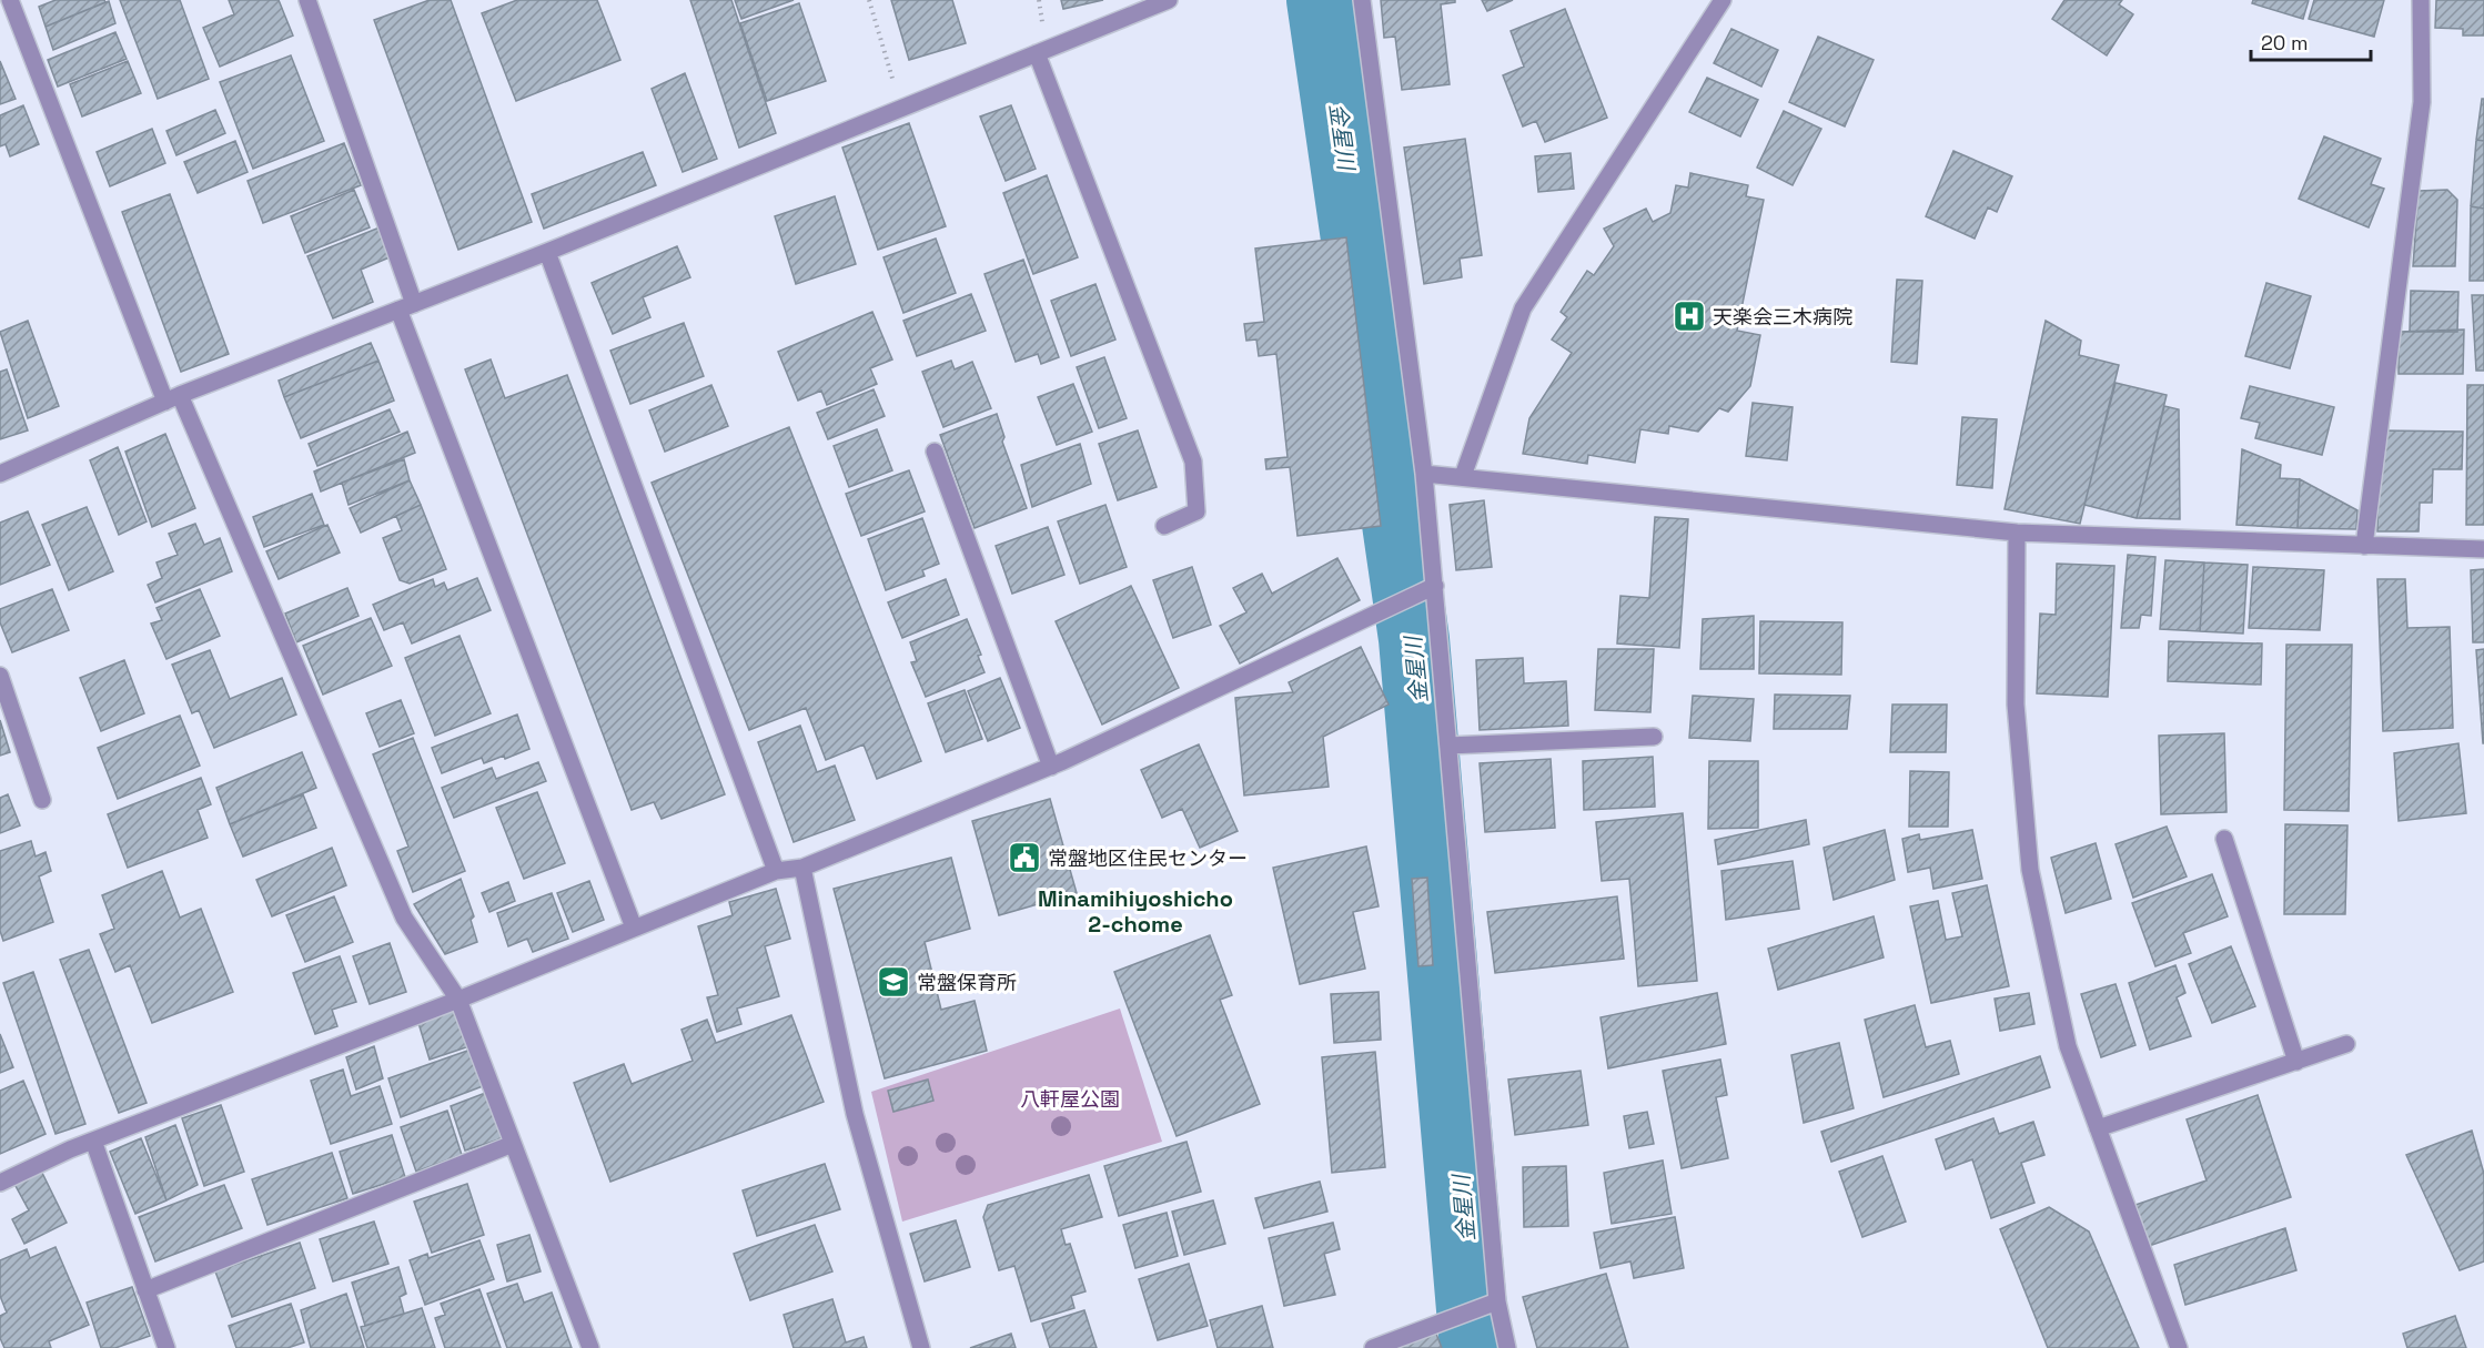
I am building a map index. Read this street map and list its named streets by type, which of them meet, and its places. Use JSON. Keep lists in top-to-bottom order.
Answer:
{
  "districts": ["Minamihiyoshicho 2-chome"],
  "water": ["金星川"],
  "parks": ["八軒屋公園"],
  "places": {
    "hospital": ["天楽会三木病院"],
    "public building": ["常盤地区住民センター"],
    "school or university": ["常盤保育所"]
  },
  "scale_bar": "20 m"
}
